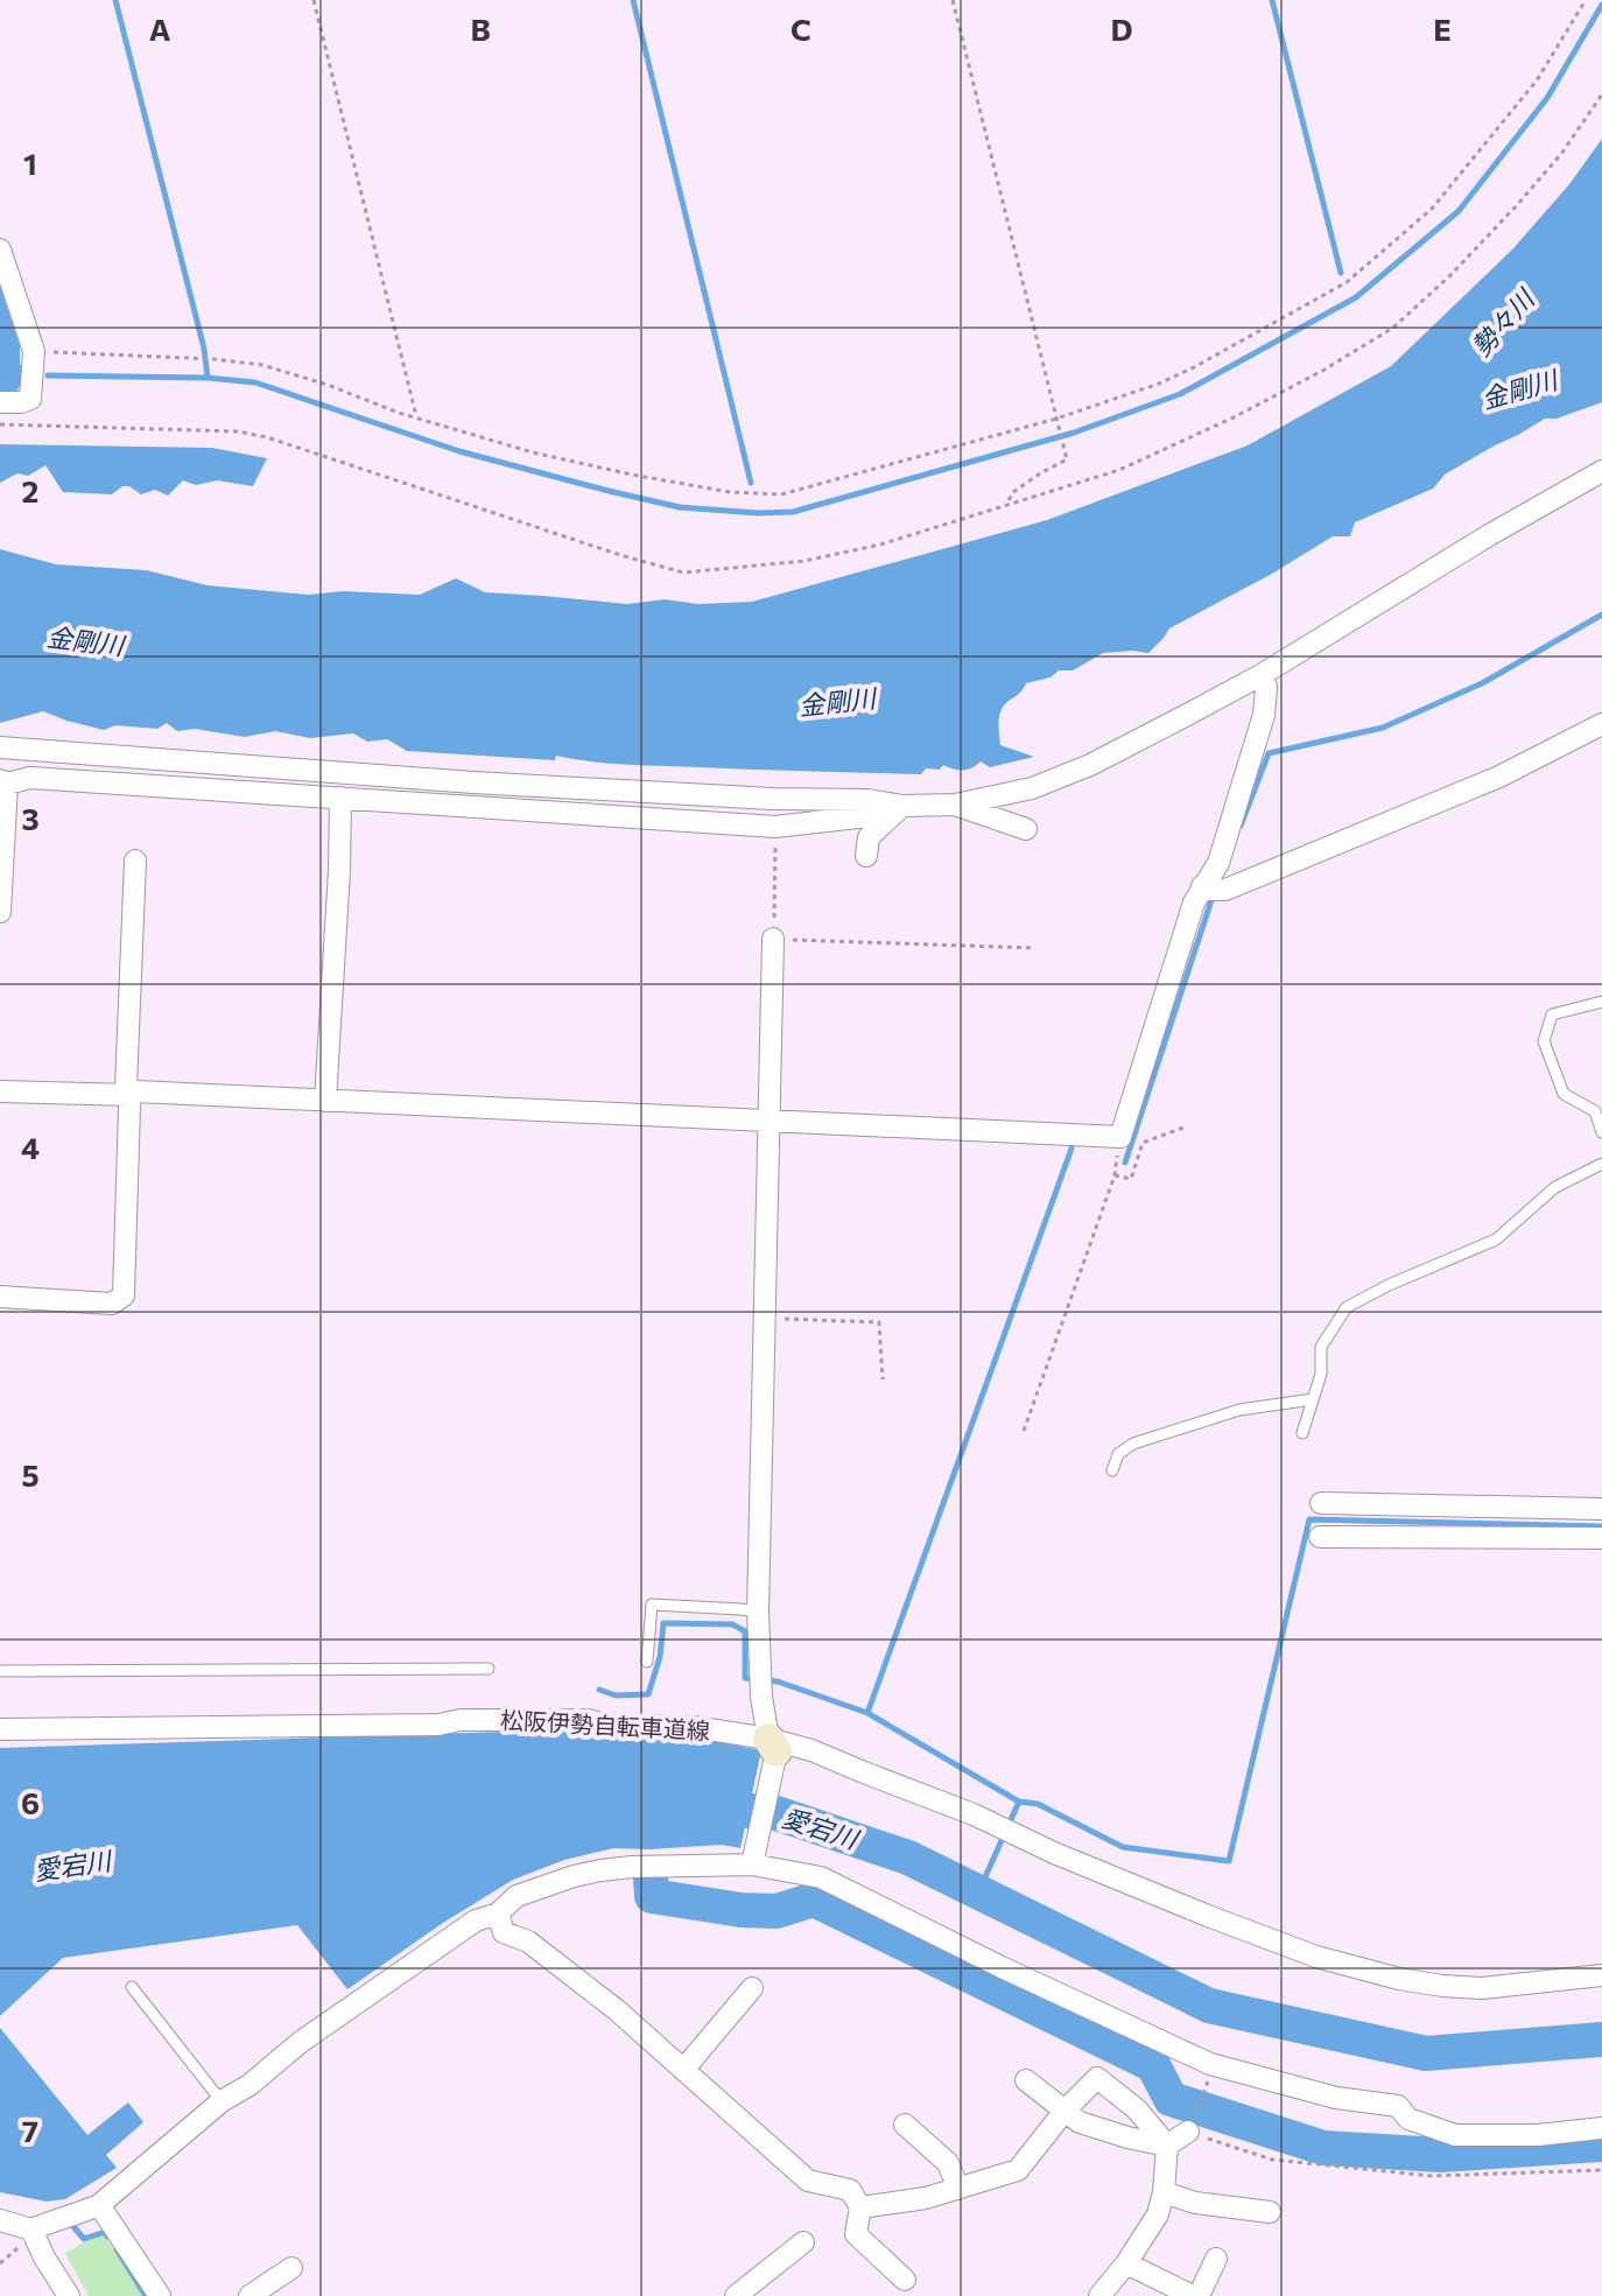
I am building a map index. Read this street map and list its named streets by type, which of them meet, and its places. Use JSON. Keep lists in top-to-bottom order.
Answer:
{
  "streets": {
    "street": ["松阪伊勢自転車道線"]
  },
  "water": ["勢々川", "金剛川", "愛宕川"],
  "grid": {
    "columns": [
      "A",
      "B",
      "C",
      "D",
      "E"
    ],
    "rows": [
      "1",
      "2",
      "3",
      "4",
      "5",
      "6",
      "7"
    ]
  }
}
